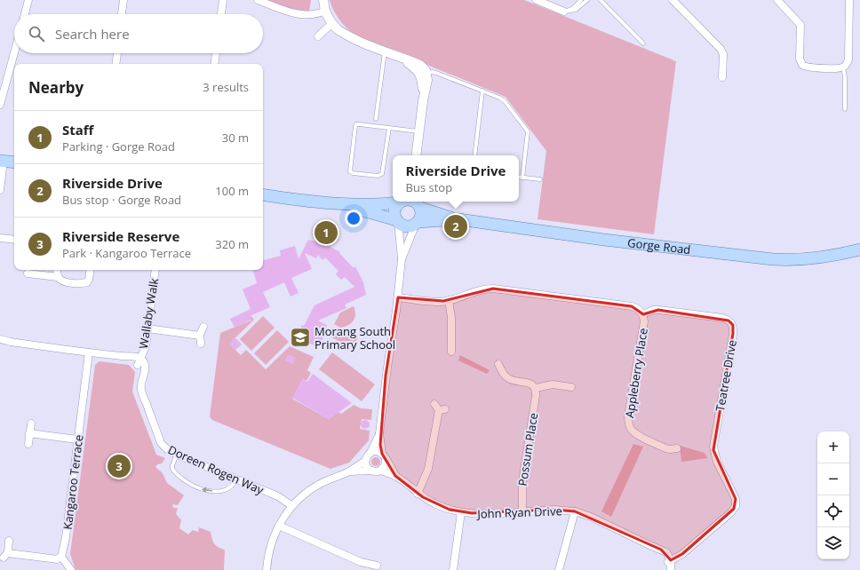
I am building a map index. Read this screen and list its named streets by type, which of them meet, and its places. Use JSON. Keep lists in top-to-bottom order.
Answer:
{
  "streets": {
    "main road": ["Gorge Road"],
    "street": [
      "Wallaby Walk",
      "Appleberry Place",
      "Teatree Drive",
      "Possum Place",
      "Doreen Rogen Way",
      "Kangaroo Terrace",
      "John Ryan Drive"
    ]
  },
  "crossings": [
    ["Wallaby Walk", "Doreen Rogen Way"],
    ["Appleberry Place", "Teatree Drive"],
    ["Teatree Drive", "John Ryan Drive"],
    ["Possum Place", "John Ryan Drive"]
  ],
  "places": {
    "school or university": ["Morang South Primary School"]
  },
  "page": {
    "search": "Search here",
    "heading": ["Nearby", "3 results"],
    "list": [
      {
        "mark": "1",
        "name": "Staff",
        "note": "Parking · Gorge Road",
        "value": "30 m"
      },
      {
        "mark": "2",
        "name": "Riverside Drive",
        "note": "Bus stop · Gorge Road",
        "value": "100 m"
      },
      {
        "mark": "3",
        "name": "Riverside Reserve",
        "note": "Park · Kangaroo Terrace",
        "value": "320 m"
      }
    ],
    "popup": ["Riverside Drive", "Bus stop"],
    "pins": ["2", "1", "3"],
    "map_buttons": ["+", "−"]
  }
}
